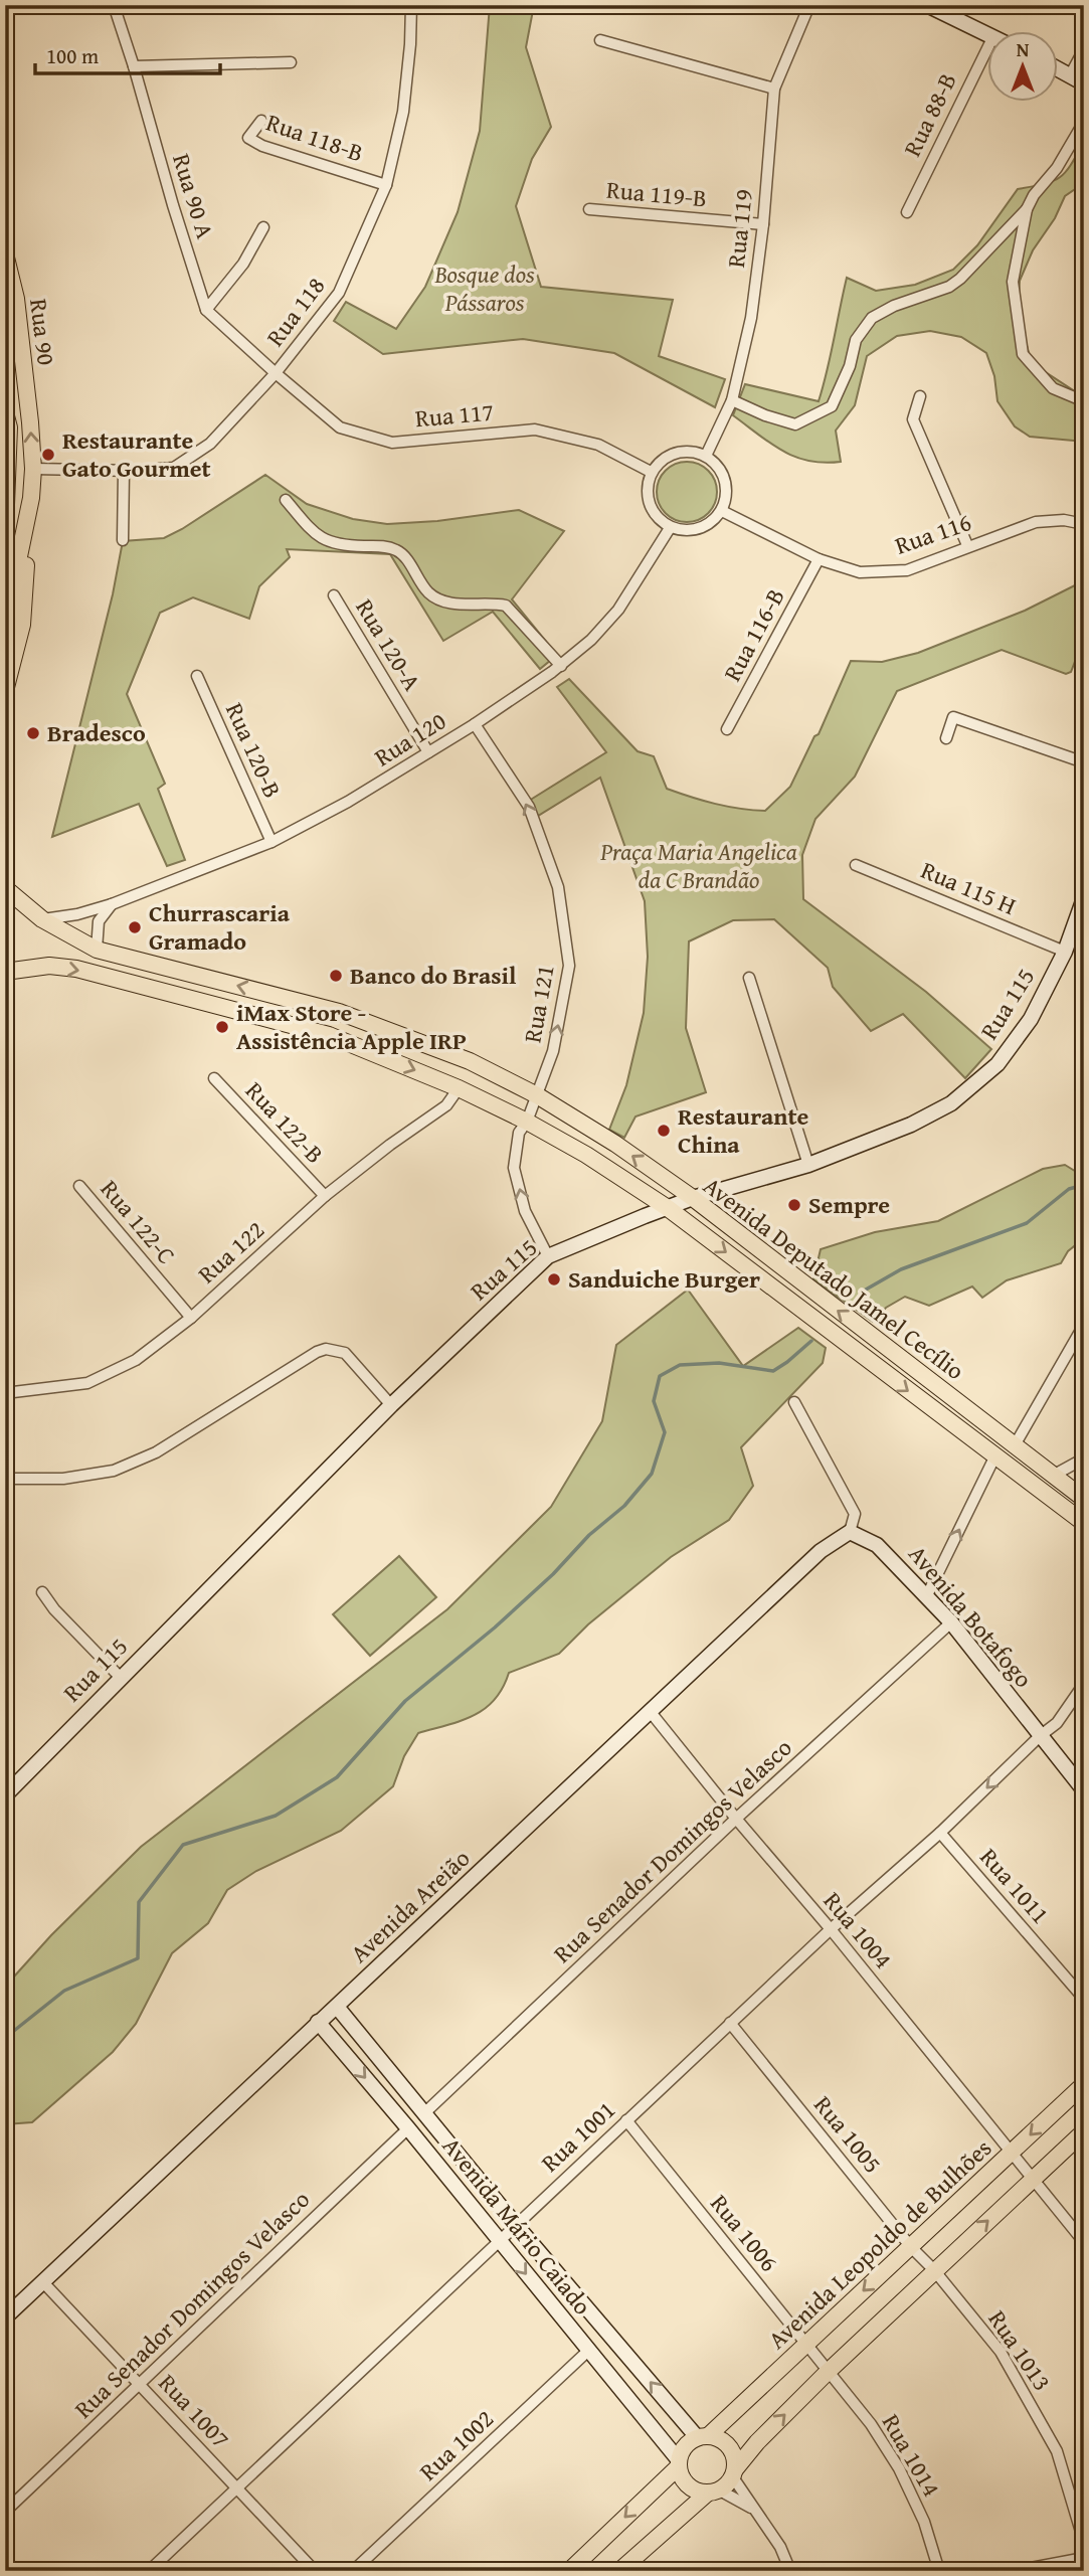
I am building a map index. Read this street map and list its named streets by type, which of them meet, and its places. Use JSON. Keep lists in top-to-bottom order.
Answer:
{
  "streets": {
    "main road": ["Rua 90", "Avenida Deputado Jamel Cecílio", "Avenida Leopoldo de Bulhões"],
    "street": [
      "Rua 88-B",
      "Rua 118-B",
      "Rua 119-B",
      "Rua 90 A",
      "Rua 119",
      "Rua 118",
      "Rua 117",
      "Rua 116",
      "Rua 116-B",
      "Rua 120-A",
      "Rua 120",
      "Rua 120-B",
      "Rua 115 H",
      "Rua 121",
      "Rua 115",
      "Rua 122-B",
      "Rua 122-C",
      "Rua 122",
      "Avenida Botafogo",
      "Rua Senador Domingos Velasco",
      "Rua 1011",
      "Avenida Areião",
      "Rua 1004",
      "Rua 1005",
      "Rua 1001",
      "Avenida Mário Caiado",
      "Rua 1006",
      "Rua 1013",
      "Rua 1007",
      "Rua 1002",
      "Rua 1014"
    ]
  },
  "crossings": [
    ["Rua 118-B", "Rua 118"],
    ["Rua 119-B", "Rua 119"],
    ["Rua 90 A", "Rua 118"],
    ["Rua 90 A", "Rua 117"],
    ["Rua 119", "Rua 117"],
    ["Rua 119", "Rua 116"],
    ["Rua 119", "Rua 120"],
    ["Rua 118", "Rua 90"],
    ["Rua 118", "Rua 117"],
    ["Rua 117", "Rua 116"],
    ["Rua 117", "Rua 120"],
    ["Rua 116", "Rua 116-B"],
    ["Rua 116", "Rua 120"],
    ["Rua 120-A", "Rua 120"],
    ["Rua 120", "Rua 120-B"],
    ["Rua 120", "Rua 121"],
    ["Rua 120", "Avenida Deputado Jamel Cecílio"],
    ["Rua 115 H", "Rua 115"],
    ["Rua 121", "Rua 115"],
    ["Rua 121", "Avenida Deputado Jamel Cecílio"],
    ["Rua 115", "Avenida Deputado Jamel Cecílio"],
    ["Rua 122-B", "Rua 122"],
    ["Rua 122-C", "Rua 122"],
    ["Rua 122", "Avenida Deputado Jamel Cecílio"],
    ["Avenida Botafogo", "Rua Senador Domingos Velasco"],
    ["Avenida Botafogo", "Avenida Areião"],
    ["Avenida Botafogo", "Rua 1001"],
    ["Rua Senador Domingos Velasco", "Rua 1004"],
    ["Rua Senador Domingos Velasco", "Avenida Mário Caiado"],
    ["Rua Senador Domingos Velasco", "Rua 1007"],
    ["Rua 1011", "Rua 1001"],
    ["Avenida Areião", "Rua 1004"],
    ["Avenida Areião", "Avenida Mário Caiado"],
    ["Avenida Areião", "Rua 1007"],
    ["Rua 1004", "Rua 1001"],
    ["Rua 1004", "Avenida Leopoldo de Bulhões"],
    ["Rua 1005", "Rua 1001"],
    ["Rua 1005", "Avenida Leopoldo de Bulhões"],
    ["Rua 1005", "Rua 1013"],
    ["Rua 1001", "Avenida Mário Caiado"],
    ["Rua 1001", "Rua 1006"],
    ["Rua 1001", "Rua 1007"],
    ["Avenida Mário Caiado", "Avenida Leopoldo de Bulhões"],
    ["Avenida Mário Caiado", "Rua 1002"],
    ["Rua 1006", "Avenida Leopoldo de Bulhões"],
    ["Rua 1006", "Rua 1014"]
  ],
  "one_way": ["Rua 90", "Rua 121"],
  "parks": ["Bosque dos Pássaros", "Praça Maria Angelica da C Brandão"],
  "places": [
    "Restaurante Gato Gourmet",
    "Bradesco",
    "Churrascaria Gramado",
    "Banco do Brasil",
    "iMax Store - Assistência Apple IRP",
    "Restaurante China",
    "Sempre",
    "Sanduiche Burger"
  ],
  "scale_bar": "100 m",
  "north": "top"
}
